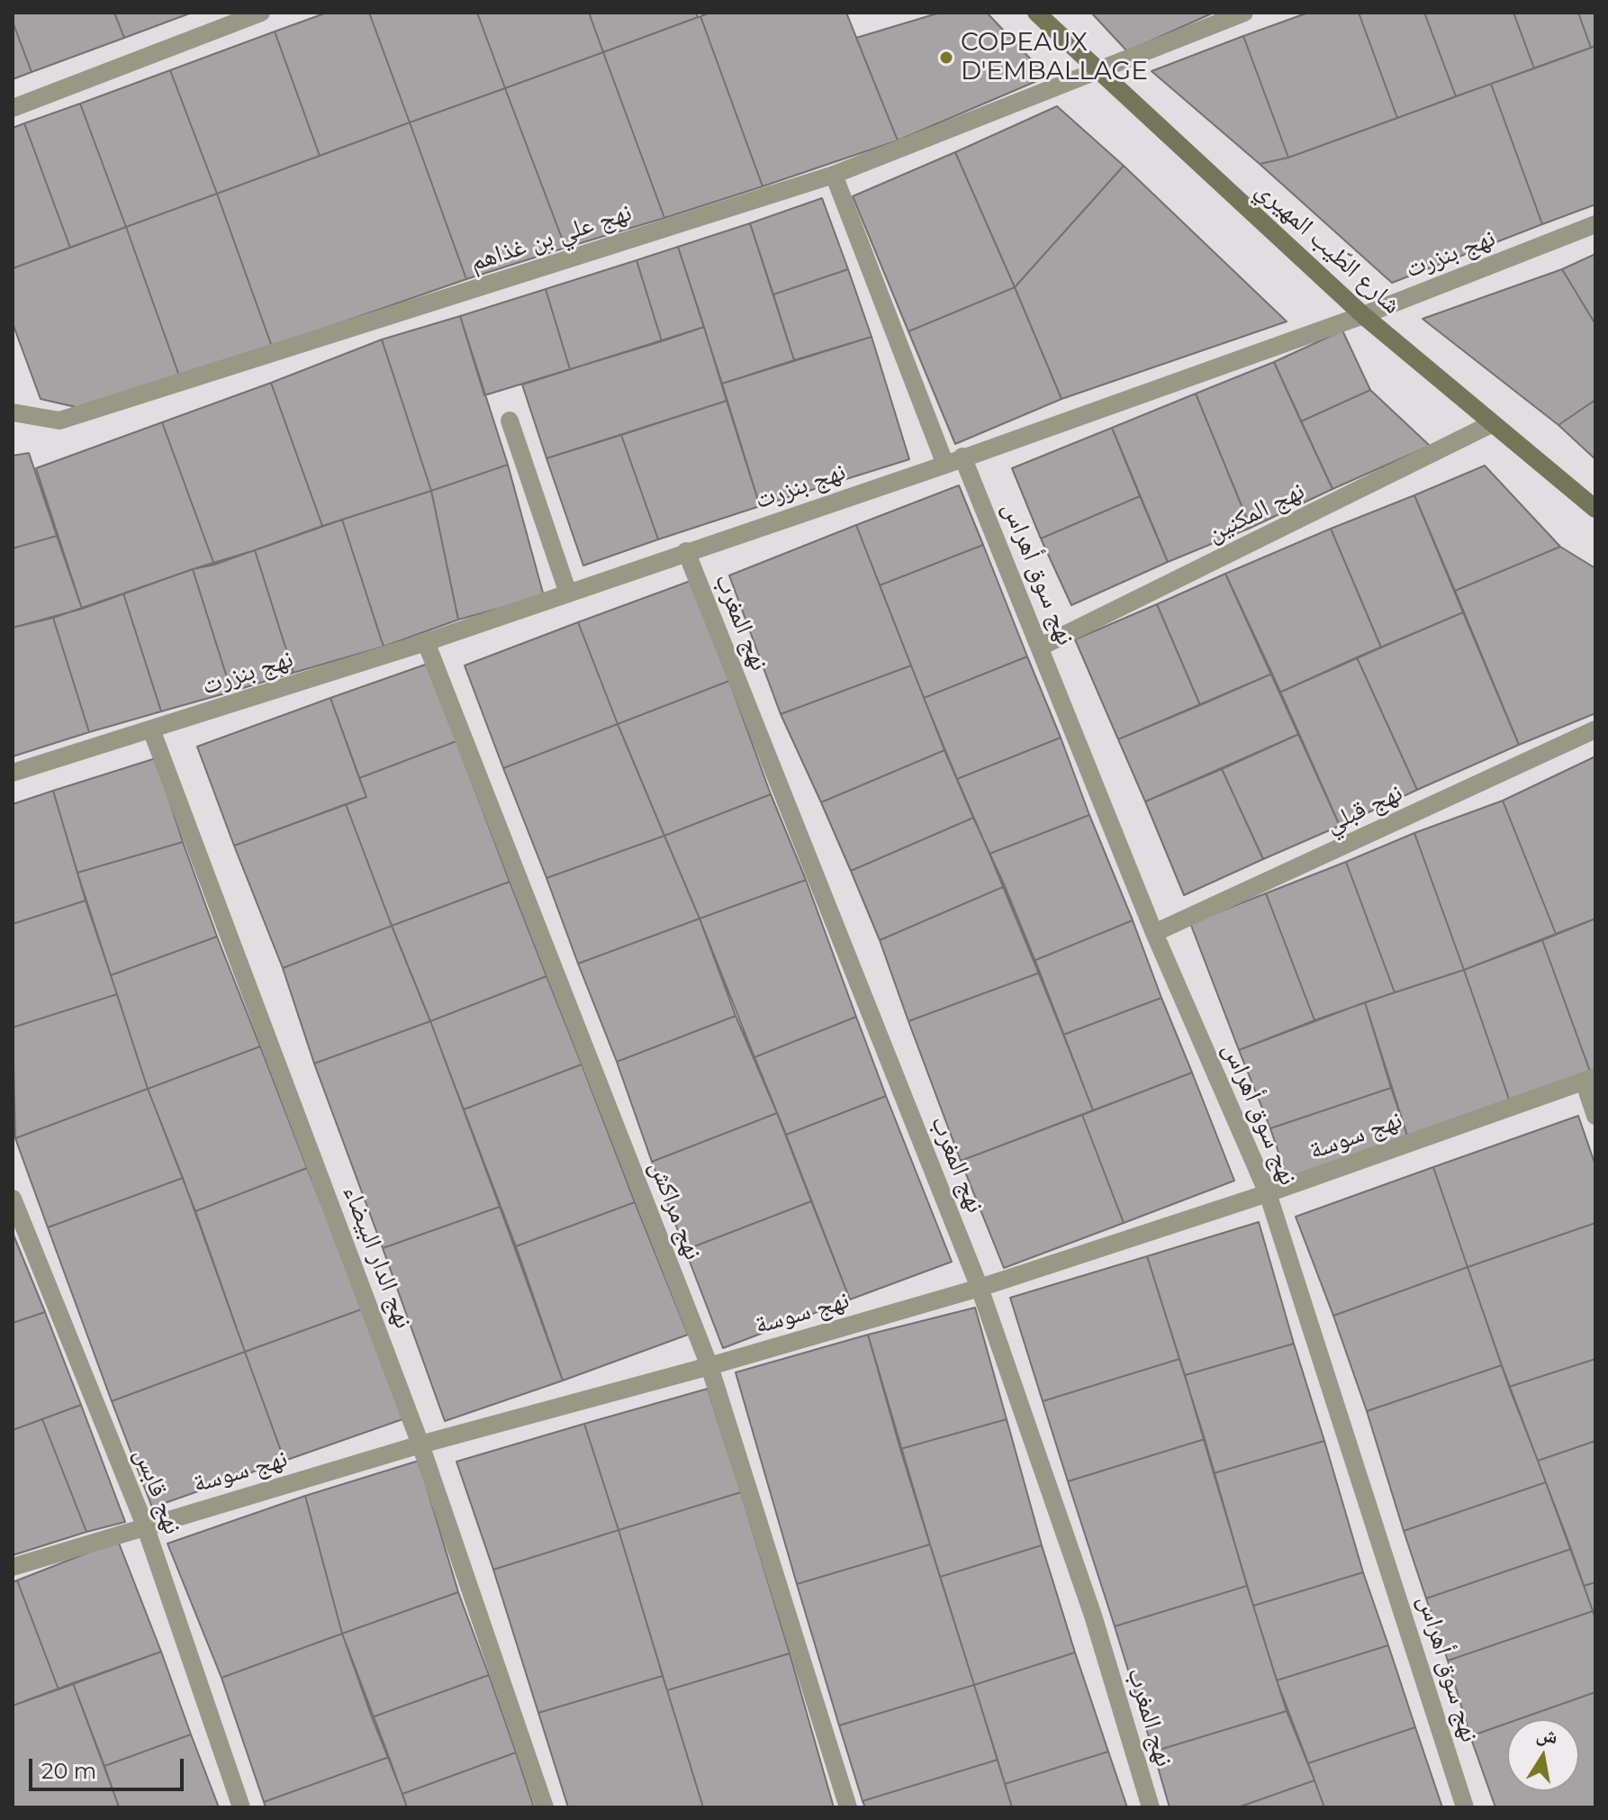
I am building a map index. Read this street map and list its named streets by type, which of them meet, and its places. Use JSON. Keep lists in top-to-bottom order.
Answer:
{
  "streets": {
    "street": [
      "نهج علي بن غذاهم",
      "شارع الطّيب المهيري",
      "نهج بنزرت",
      "نهج المكنين",
      "نهج سوق أهراس",
      "نهج المغرب",
      "نهج قبلي",
      "نهج سوسة",
      "نهج مراكش",
      "نهج الدار البيضاء",
      "نهج قابس"
    ]
  },
  "crossings": [
    ["نهج علي بن غذاهم", "شارع الطّيب المهيري"],
    ["شارع الطّيب المهيري", "نهج بنزرت"],
    ["شارع الطّيب المهيري", "نهج المكنين"],
    ["نهج بنزرت", "نهج سوق أهراس"],
    ["نهج بنزرت", "نهج المغرب"],
    ["نهج بنزرت", "نهج مراكش"],
    ["نهج بنزرت", "نهج الدار البيضاء"],
    ["نهج المكنين", "نهج سوق أهراس"],
    ["نهج سوق أهراس", "نهج قبلي"],
    ["نهج سوق أهراس", "نهج سوسة"],
    ["نهج المغرب", "نهج سوسة"],
    ["نهج سوسة", "نهج مراكش"],
    ["نهج سوسة", "نهج الدار البيضاء"],
    ["نهج سوسة", "نهج قابس"]
  ],
  "places": ["COPEAUX D'EMBALLAGE"],
  "scale_bar": "20 m",
  "north": "top"
}
